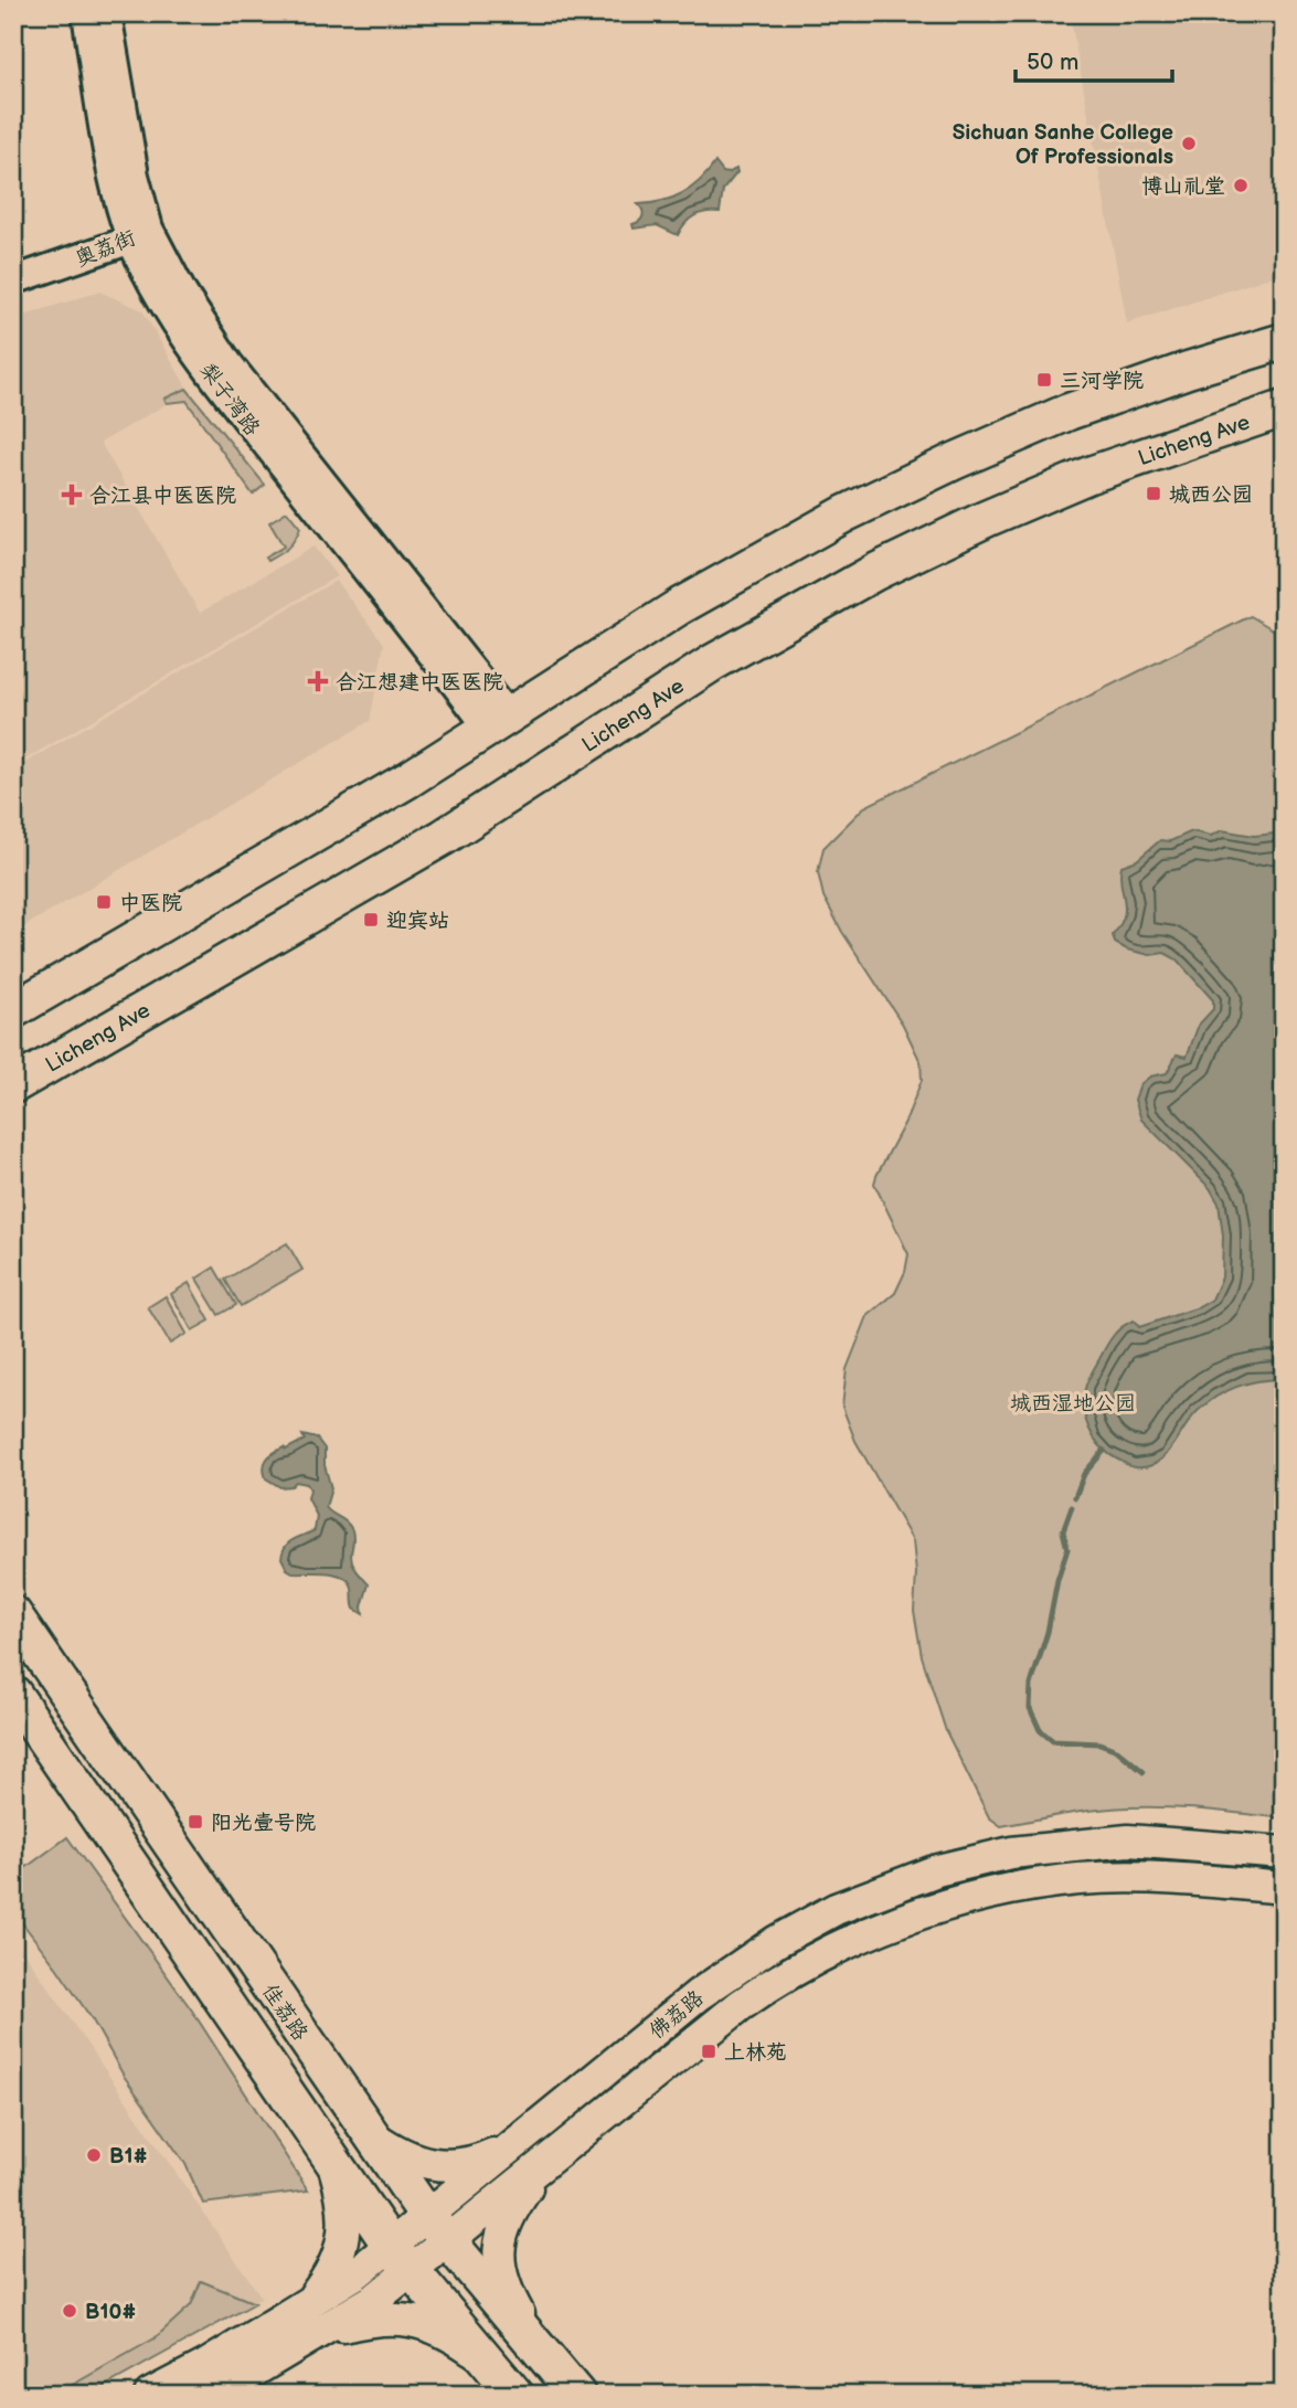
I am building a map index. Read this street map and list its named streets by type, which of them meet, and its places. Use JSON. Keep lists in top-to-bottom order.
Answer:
{
  "streets": {
    "main road": ["Licheng Ave", "佳荔路", "佛荔路"],
    "street": ["奥荔街", "梨子湾路"]
  },
  "crossings": [
    ["奥荔街", "梨子湾路"],
    ["佳荔路", "佛荔路"]
  ],
  "parks": ["城西湿地公园"],
  "places": {
    "other": [
      "Sichuan Sanhe College Of Professionals",
      "博山礼堂",
      "B1#",
      "B10#"
    ],
    "transit": [
      "三河学院",
      "城西公园",
      "中医院",
      "迎宾站",
      "阳光壹号院",
      "上林苑"
    ],
    "health": ["合江县中医医院", "合江想建中医医院"]
  },
  "scale_bar": "50 m"
}
